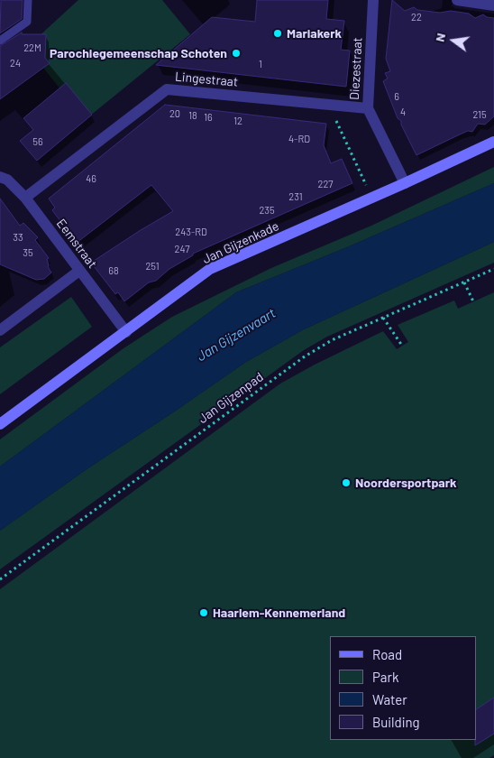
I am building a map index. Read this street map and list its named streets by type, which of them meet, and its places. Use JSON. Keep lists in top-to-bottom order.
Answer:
{
  "streets": {
    "street": [
      "Diezestraat",
      "Lingestraat",
      "Jan Gijzenkade",
      "Eemstraat"
    ],
    "path": ["Jan Gijzenpad"]
  },
  "crossings": [
    ["Diezestraat", "Lingestraat"],
    ["Diezestraat", "Jan Gijzenkade"],
    ["Lingestraat", "Eemstraat"],
    ["Jan Gijzenkade", "Eemstraat"]
  ],
  "water": ["Jan Gijzenvaart"],
  "places": [
    "Mariakerk",
    "Parochiegemeenschap Schoten",
    "Noordersportpark",
    "Haarlem-Kennemerland"
  ],
  "house_numbers": [
    "22",
    "22M",
    "24",
    "1",
    "6",
    "4",
    "20",
    "215",
    "18",
    "16",
    "12",
    "4-RD",
    "56",
    "46",
    "227",
    "231",
    "235",
    "243-RD",
    "33",
    "247",
    "35",
    "251",
    "68"
  ],
  "legend": [
    "Road",
    "Park",
    "Water",
    "Building"
  ],
  "north": "left"
}
